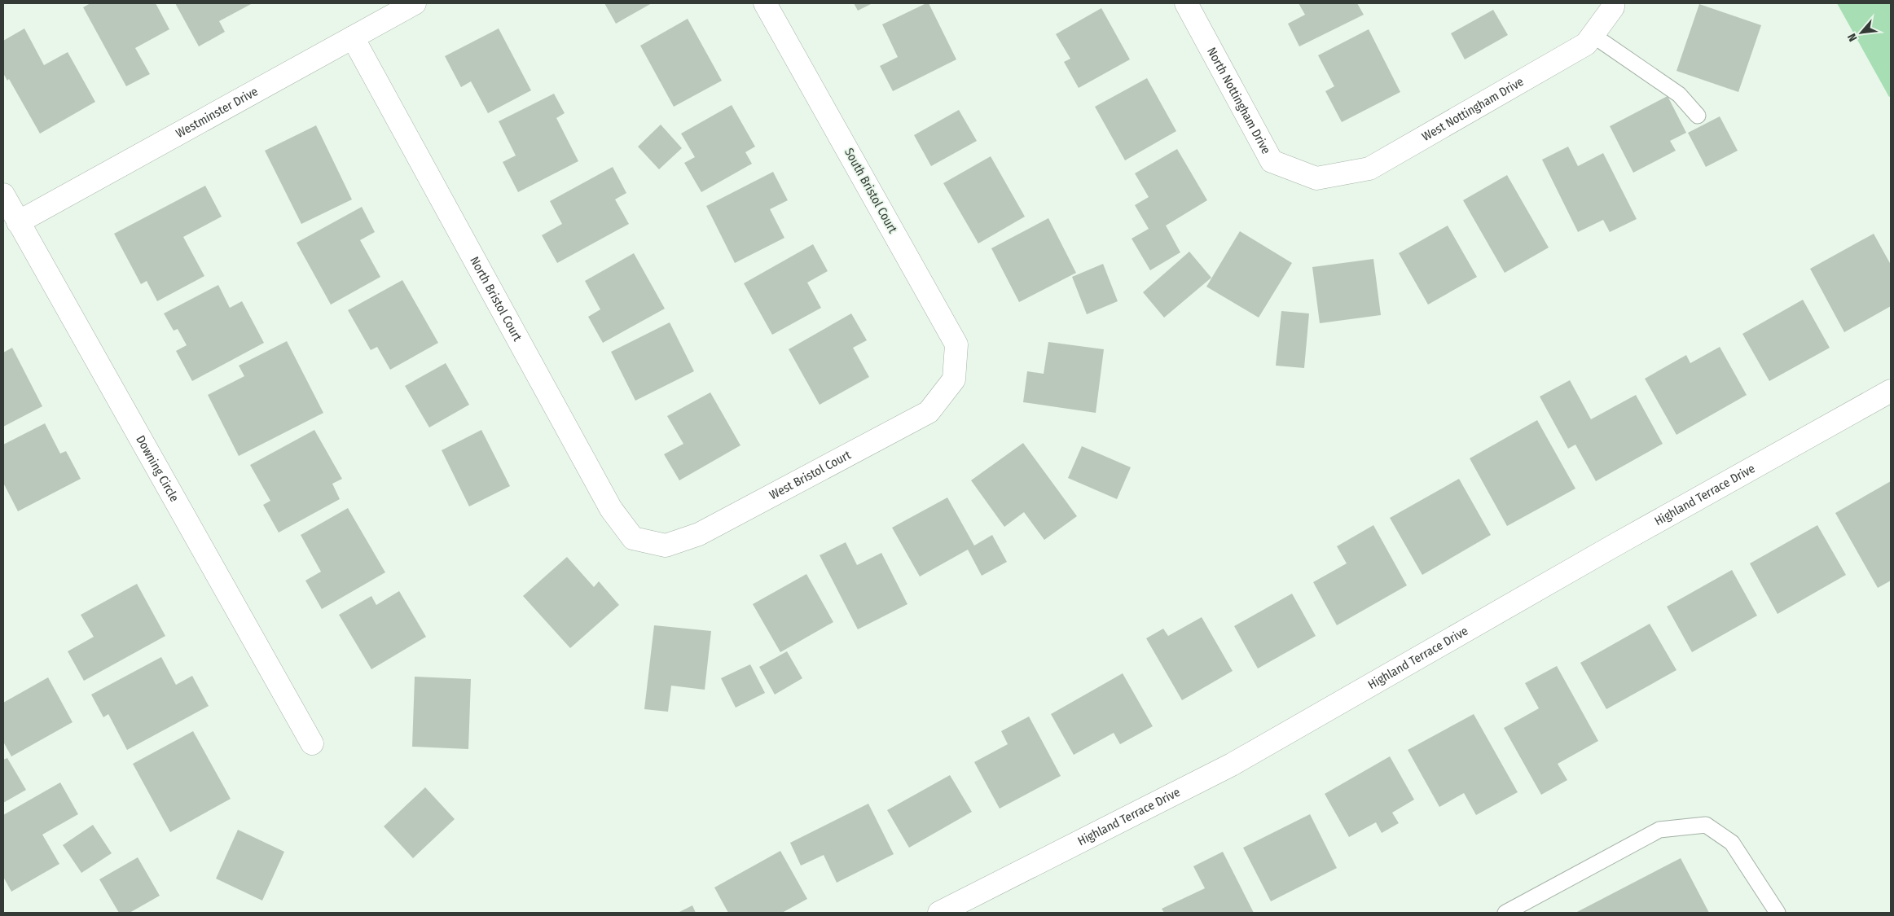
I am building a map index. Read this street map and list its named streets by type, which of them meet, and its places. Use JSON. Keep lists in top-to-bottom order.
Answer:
{
  "streets": {
    "street": [
      "North Nottingham Drive",
      "West Nottingham Drive",
      "Westminster Drive",
      "South Bristol Court",
      "North Bristol Court",
      "Downing Circle",
      "West Bristol Court",
      "Highland Terrace Drive"
    ]
  },
  "crossings": [
    ["North Nottingham Drive", "West Nottingham Drive"],
    ["Westminster Drive", "North Bristol Court"],
    ["Westminster Drive", "Downing Circle"],
    ["South Bristol Court", "West Bristol Court"],
    ["North Bristol Court", "West Bristol Court"]
  ],
  "north": "bottom left"
}
